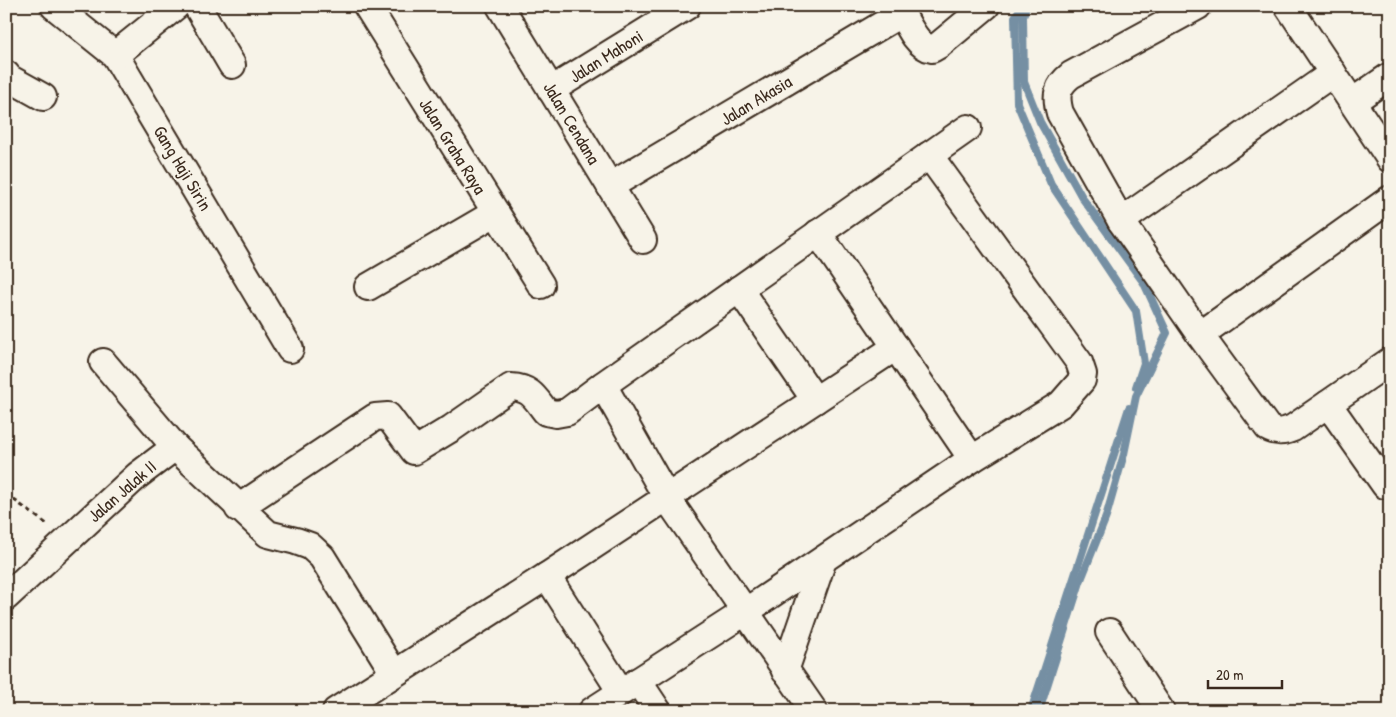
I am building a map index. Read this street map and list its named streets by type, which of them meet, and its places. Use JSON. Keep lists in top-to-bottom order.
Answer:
{
  "streets": {
    "street": [
      "Jalan Mahoni",
      "Jalan Akasia",
      "Jalan Cendana",
      "Jalan Graha Raya",
      "Gang Haji Sirin",
      "Jalan Jalak II"
    ]
  },
  "crossings": [
    ["Jalan Mahoni", "Jalan Cendana"],
    ["Jalan Akasia", "Jalan Cendana"]
  ],
  "scale_bar": "20 m"
}
